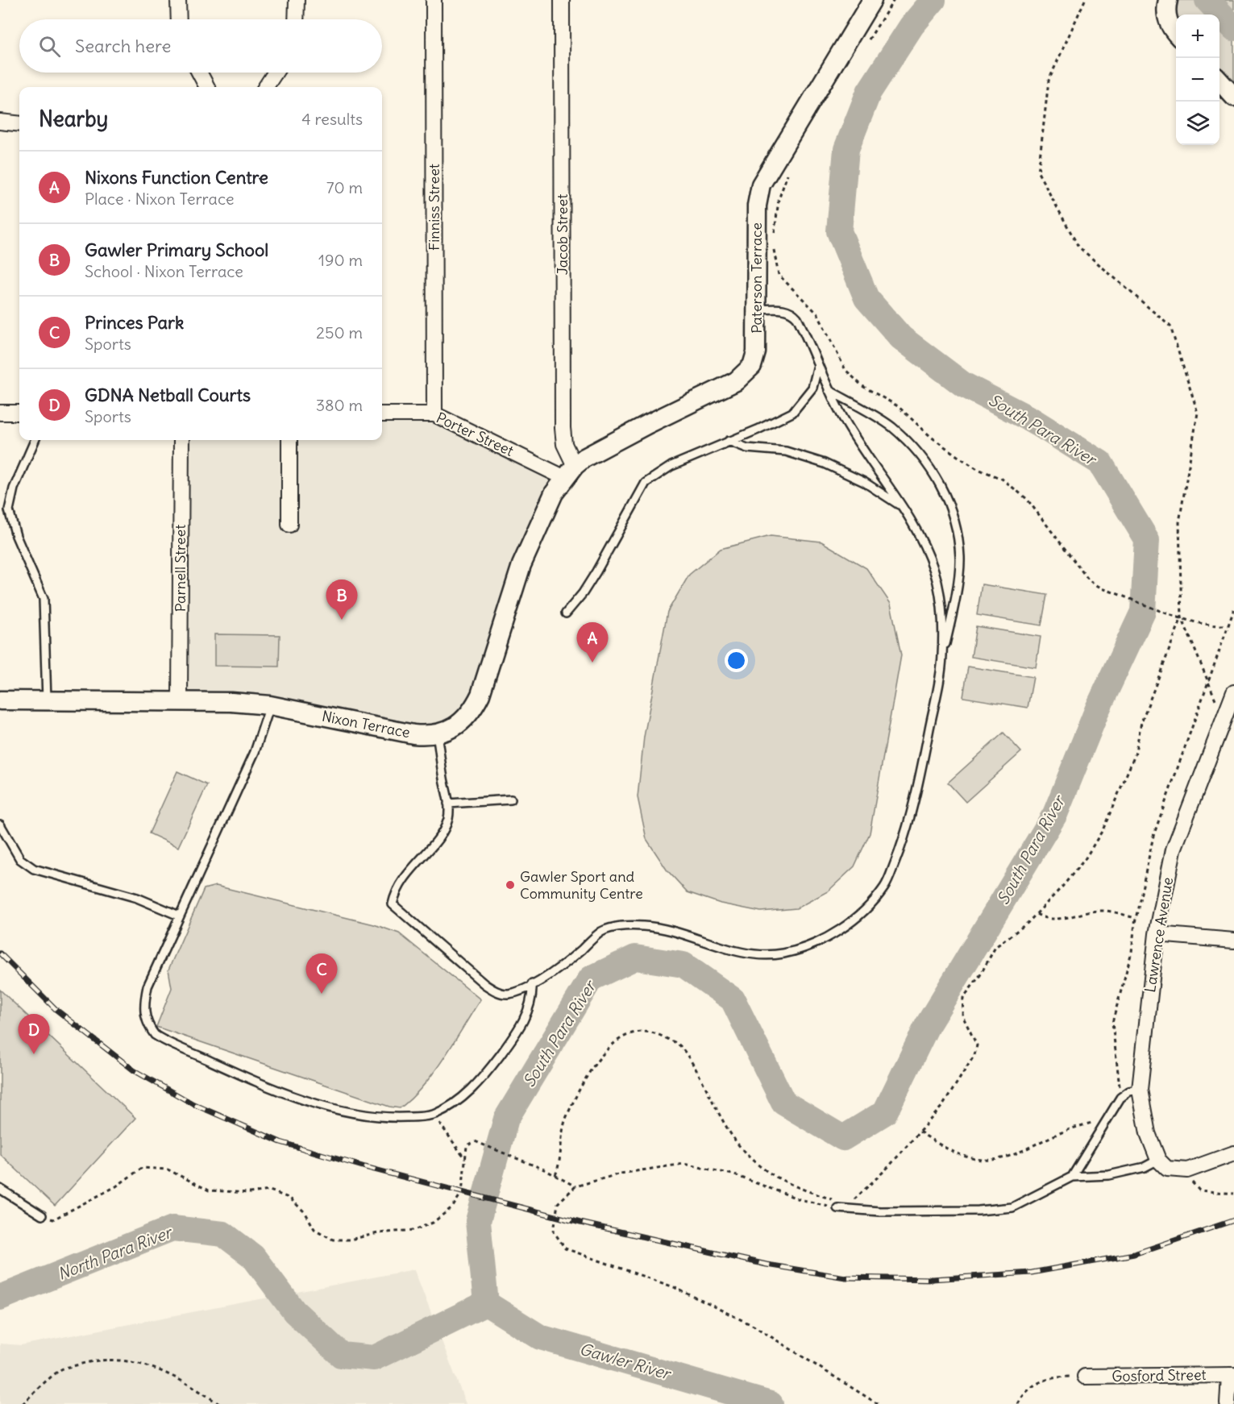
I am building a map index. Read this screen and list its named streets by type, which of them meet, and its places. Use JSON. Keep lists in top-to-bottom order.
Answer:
{
  "streets": {
    "street": [
      "Finniss Street",
      "Jacob Street",
      "Paterson Terrace",
      "Porter Street",
      "Parnell Street",
      "Nixon Terrace",
      "Lawrence Avenue",
      "Gosford Street"
    ]
  },
  "crossings": [
    ["Finniss Street", "Porter Street"],
    ["Jacob Street", "Paterson Terrace"],
    ["Jacob Street", "Porter Street"],
    ["Jacob Street", "Nixon Terrace"],
    ["Paterson Terrace", "Porter Street"],
    ["Paterson Terrace", "Nixon Terrace"],
    ["Porter Street", "Nixon Terrace"],
    ["Parnell Street", "Nixon Terrace"]
  ],
  "water": ["South Para River", "North Para River", "Gawler River"],
  "places": ["Gawler Sport and Community Centre"],
  "page": {
    "map_buttons": ["+", "−"],
    "search": "Search here",
    "heading": ["Nearby", "4 results"],
    "list": [
      {
        "mark": "A",
        "name": "Nixons Function Centre",
        "note": "Place · Nixon Terrace",
        "value": "70 m"
      },
      {
        "mark": "B",
        "name": "Gawler Primary School",
        "note": "School · Nixon Terrace",
        "value": "190 m"
      },
      {
        "mark": "C",
        "name": "Princes Park",
        "note": "Sports",
        "value": "250 m"
      },
      {
        "mark": "D",
        "name": "GDNA Netball Courts",
        "note": "Sports",
        "value": "380 m"
      }
    ],
    "pins": [
      "B",
      "A",
      "C",
      "D"
    ]
  }
}
